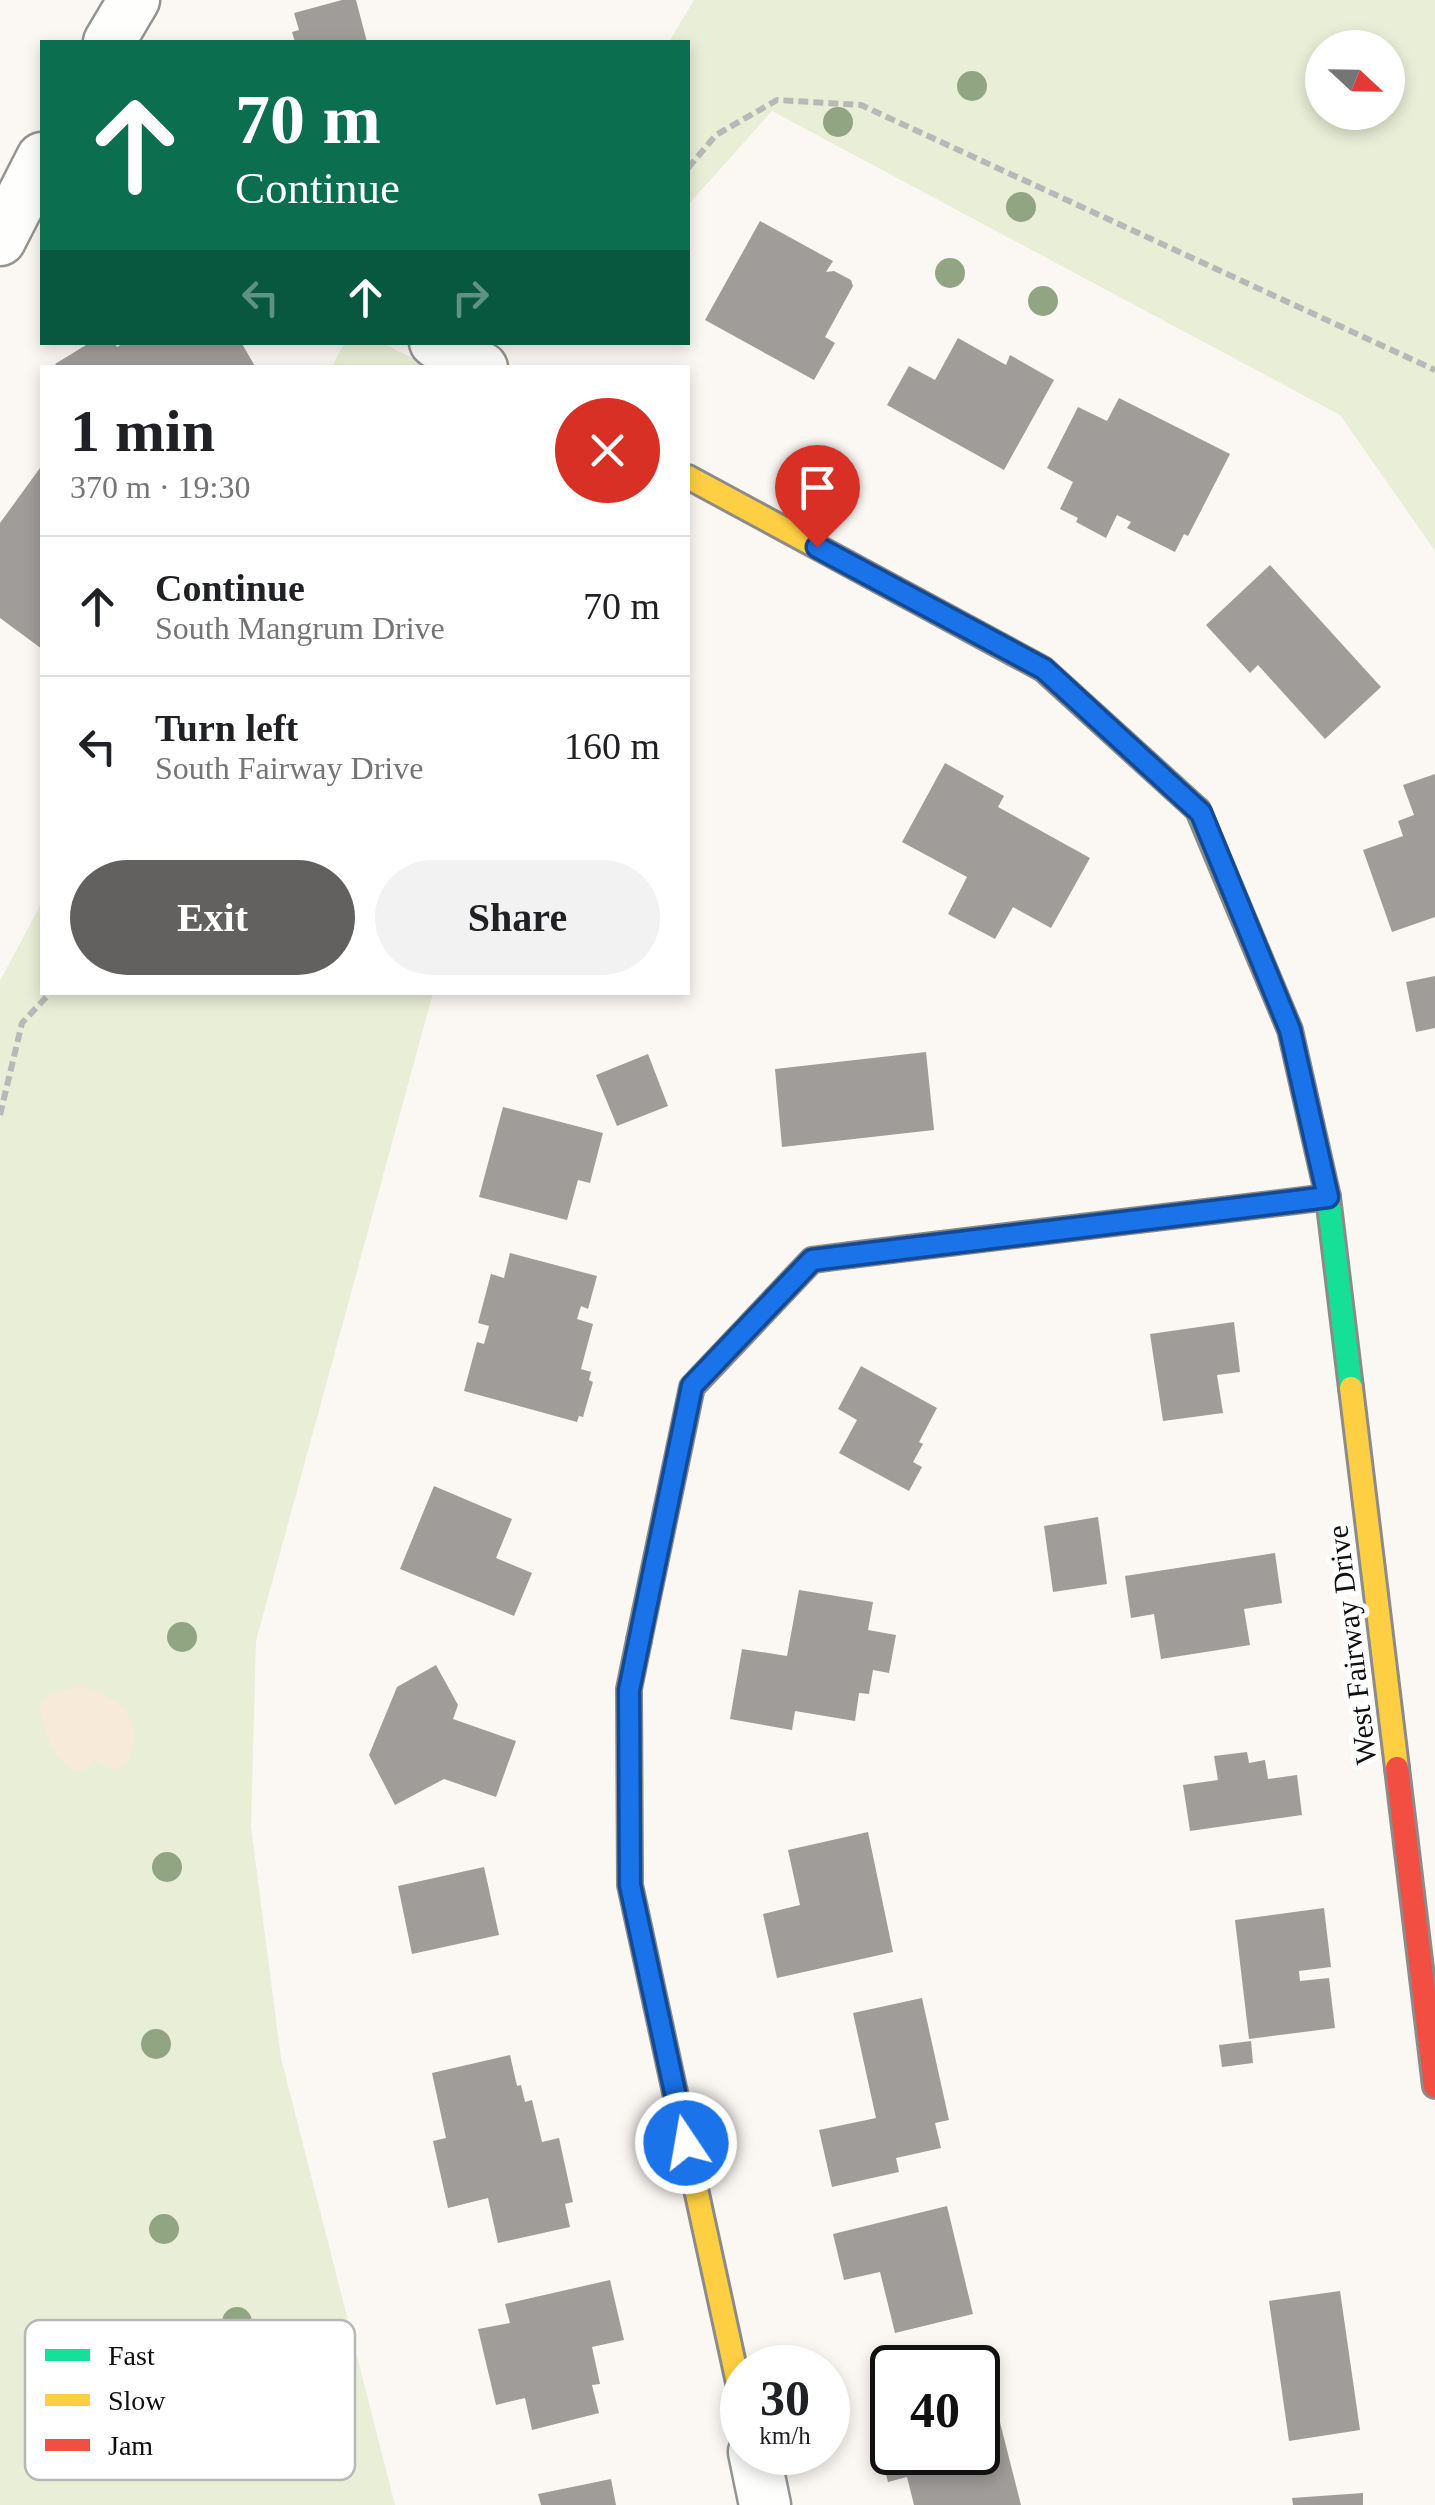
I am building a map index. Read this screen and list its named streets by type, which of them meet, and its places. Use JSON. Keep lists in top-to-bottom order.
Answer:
{
  "streets": {
    "street": ["West Fairway Drive"]
  },
  "legend": ["Fast", "Slow", "Jam"],
  "north": "right",
  "page": {
    "turn": ["70 m", "Continue"],
    "heading": ["1 min", "370 m · 19:30"],
    "list": [
      {
        "name": "Continue",
        "note": "South Mangrum Drive",
        "value": "70 m"
      },
      {
        "name": "Turn left",
        "note": "South Fairway Drive",
        "value": "160 m"
      }
    ],
    "buttons": ["Exit", "Share"],
    "speed": "30 km/h",
    "limit": "40"
  }
}
